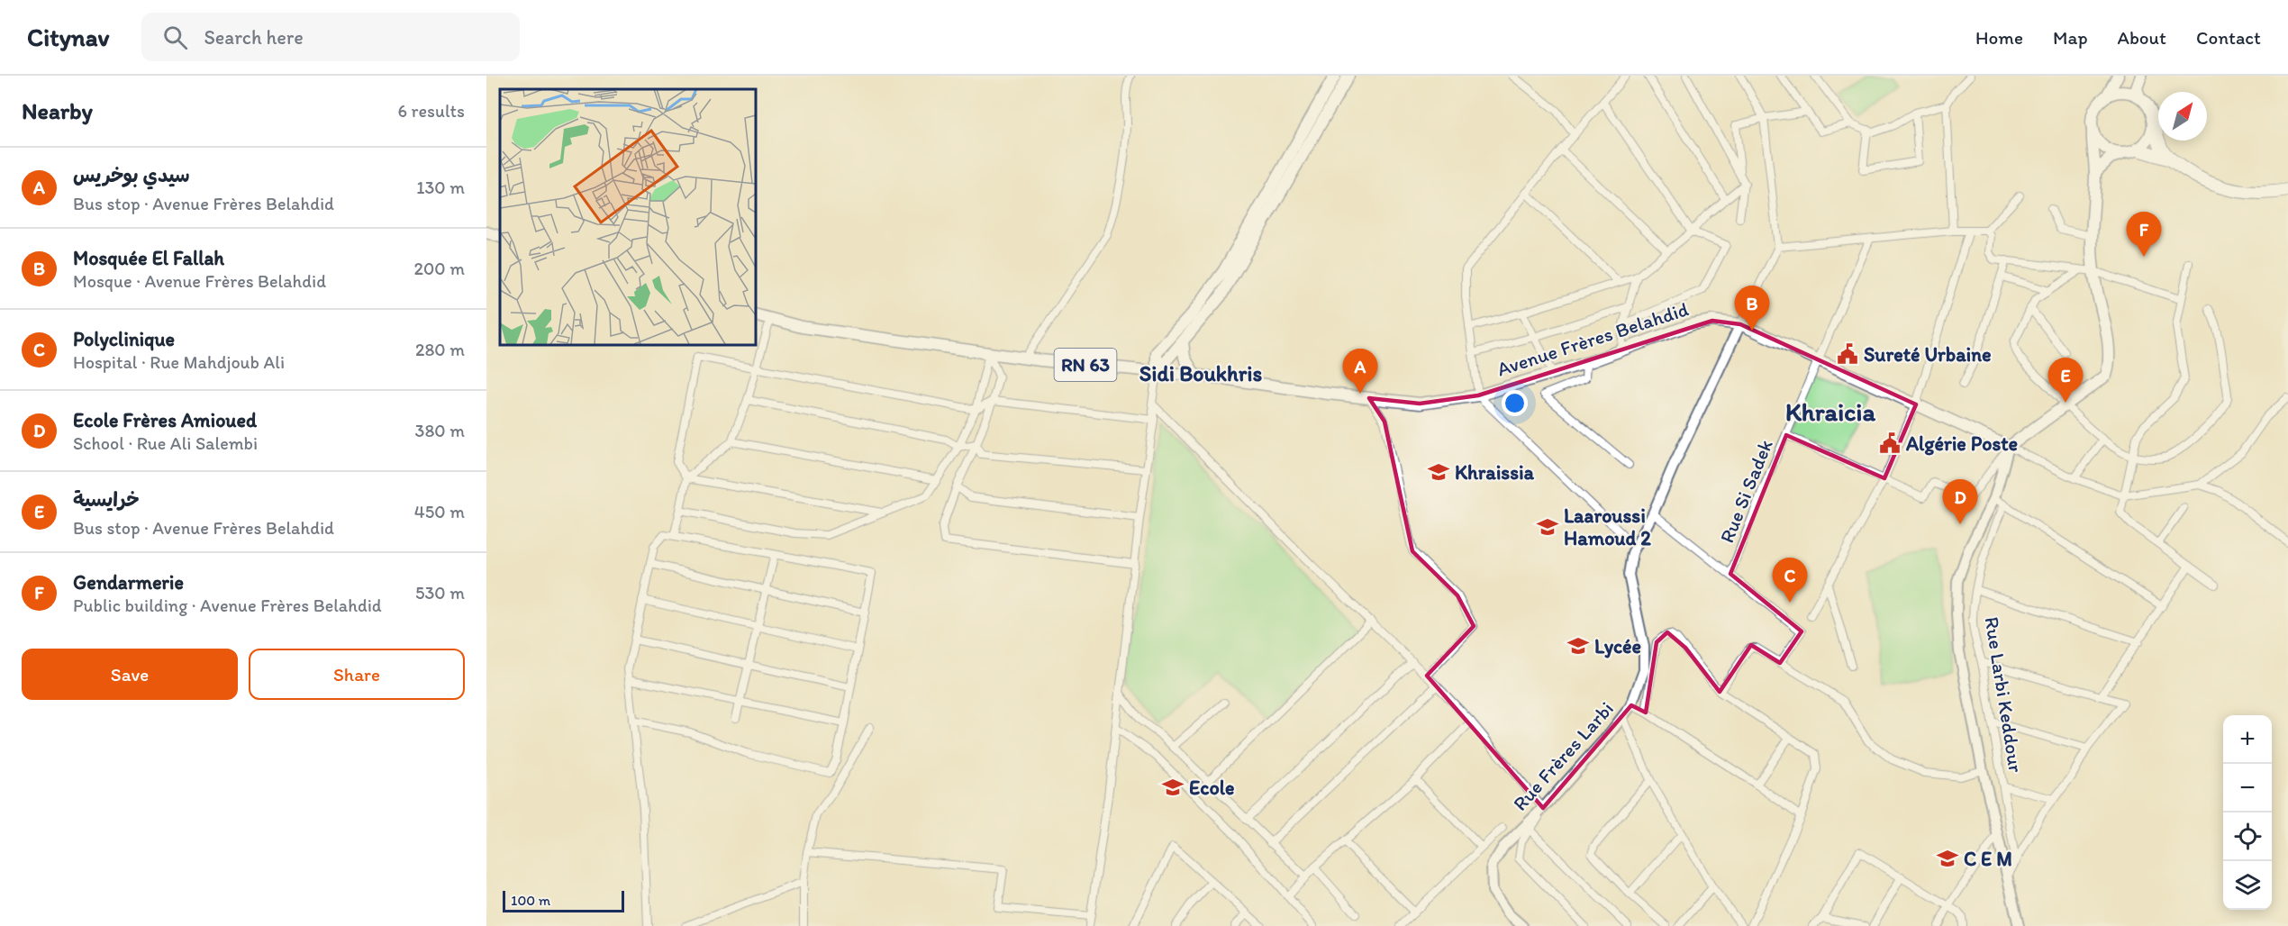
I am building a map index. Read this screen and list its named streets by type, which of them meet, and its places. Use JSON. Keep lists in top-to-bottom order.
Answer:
{
  "streets": {
    "main road": ["Avenue Frères Belahdid", "RN 63", "Rue Frères Larbi"],
    "street": ["Rue Si Sadek", "Rue Larbi Keddour"]
  },
  "crossings": [
    ["Avenue Frères Belahdid", "RN 63"],
    ["Avenue Frères Belahdid", "Rue Si Sadek"],
    ["Avenue Frères Belahdid", "Rue Frères Larbi"]
  ],
  "districts": ["Sidi Boukhris", "Khraicia"],
  "places": {
    "public building": ["Sureté Urbaine", "Algérie Poste"],
    "school or university": [
      "Khraissia",
      "Laaroussi Hamoud 2",
      "Lycée",
      "Ecole",
      "C E M"
    ]
  },
  "scale_bar": "100 m",
  "north": "top right",
  "page": {
    "header": "Citynav",
    "search": "Search here",
    "nav": [
      "Home",
      "Map",
      "About",
      "Contact"
    ],
    "heading": ["Nearby", "6 results"],
    "list": [
      {
        "mark": "A",
        "name": "سيدي بوخريس",
        "note": "Bus stop · Avenue Frères Belahdid",
        "value": "130 m"
      },
      {
        "mark": "B",
        "name": "Mosquée El Fallah",
        "note": "Mosque · Avenue Frères Belahdid",
        "value": "200 m"
      },
      {
        "mark": "C",
        "name": "Polyclinique",
        "note": "Hospital · Rue Mahdjoub Ali",
        "value": "280 m"
      },
      {
        "mark": "D",
        "name": "Ecole Frères Amioued",
        "note": "School · Rue Ali Salembi",
        "value": "380 m"
      },
      {
        "mark": "E",
        "name": "خرايسية",
        "note": "Bus stop · Avenue Frères Belahdid",
        "value": "450 m"
      },
      {
        "mark": "F",
        "name": "Gendarmerie",
        "note": "Public building · Avenue Frères Belahdid",
        "value": "530 m"
      }
    ],
    "pins": [
      "F",
      "B",
      "A",
      "E",
      "D",
      "C"
    ],
    "buttons": ["Save", "Share"],
    "map_buttons": ["+", "−"],
    "scale": "100 m"
  }
}
